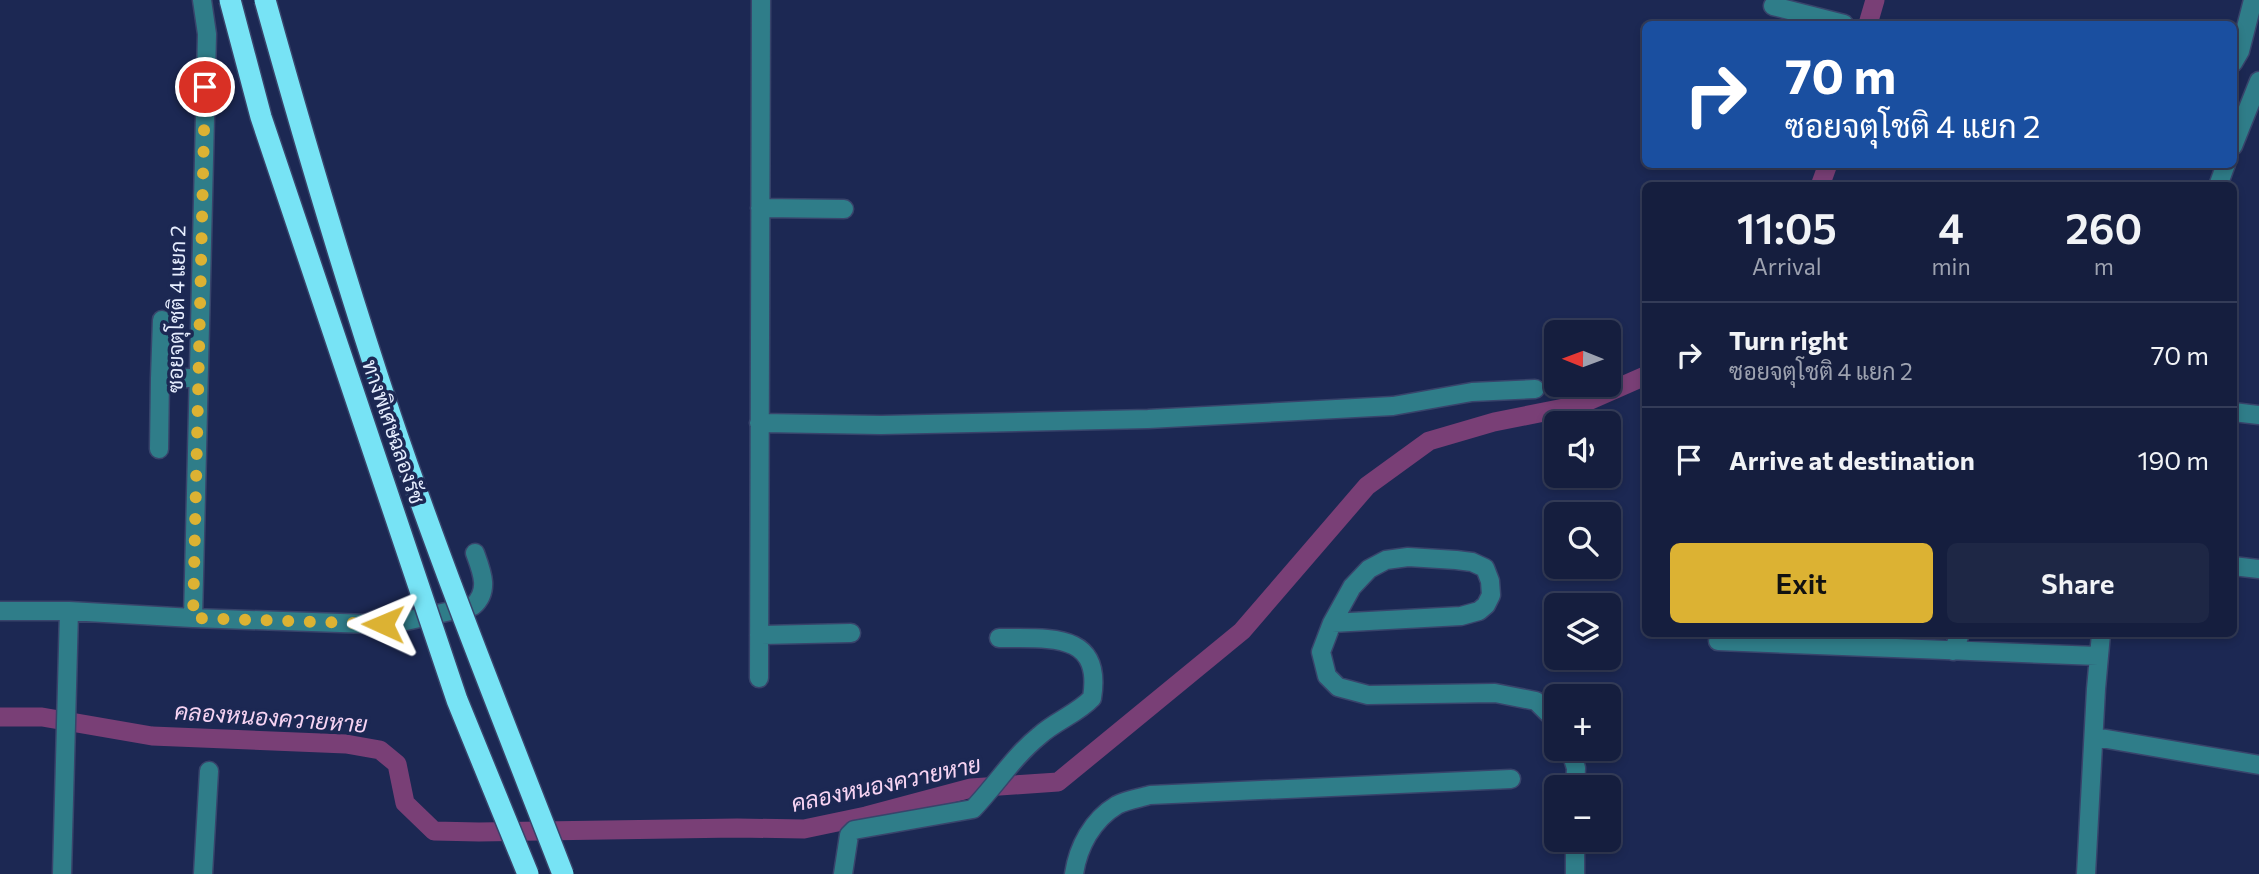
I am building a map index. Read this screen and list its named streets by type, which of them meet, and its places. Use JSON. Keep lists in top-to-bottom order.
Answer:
{
  "streets": {
    "highway": ["ทางพิเศษฉลองรัช"],
    "street": ["ซอยจตุโชติ 4 แยก 2"]
  },
  "water": ["คลองหนองควายหาย"],
  "north": "left",
  "page": {
    "turn": ["70 m", "ซอยจตุโชติ 4 แยก 2"],
    "eta": [
      "11:05",
      "Arrival",
      "4",
      "min",
      "260",
      "m"
    ],
    "list": [
      {
        "name": "Turn right",
        "note": "ซอยจตุโชติ 4 แยก 2",
        "value": "70 m"
      },
      {
        "name": "Arrive at destination",
        "value": "190 m"
      }
    ],
    "map_buttons": ["+", "−"],
    "buttons": ["Exit", "Share"]
  }
}
